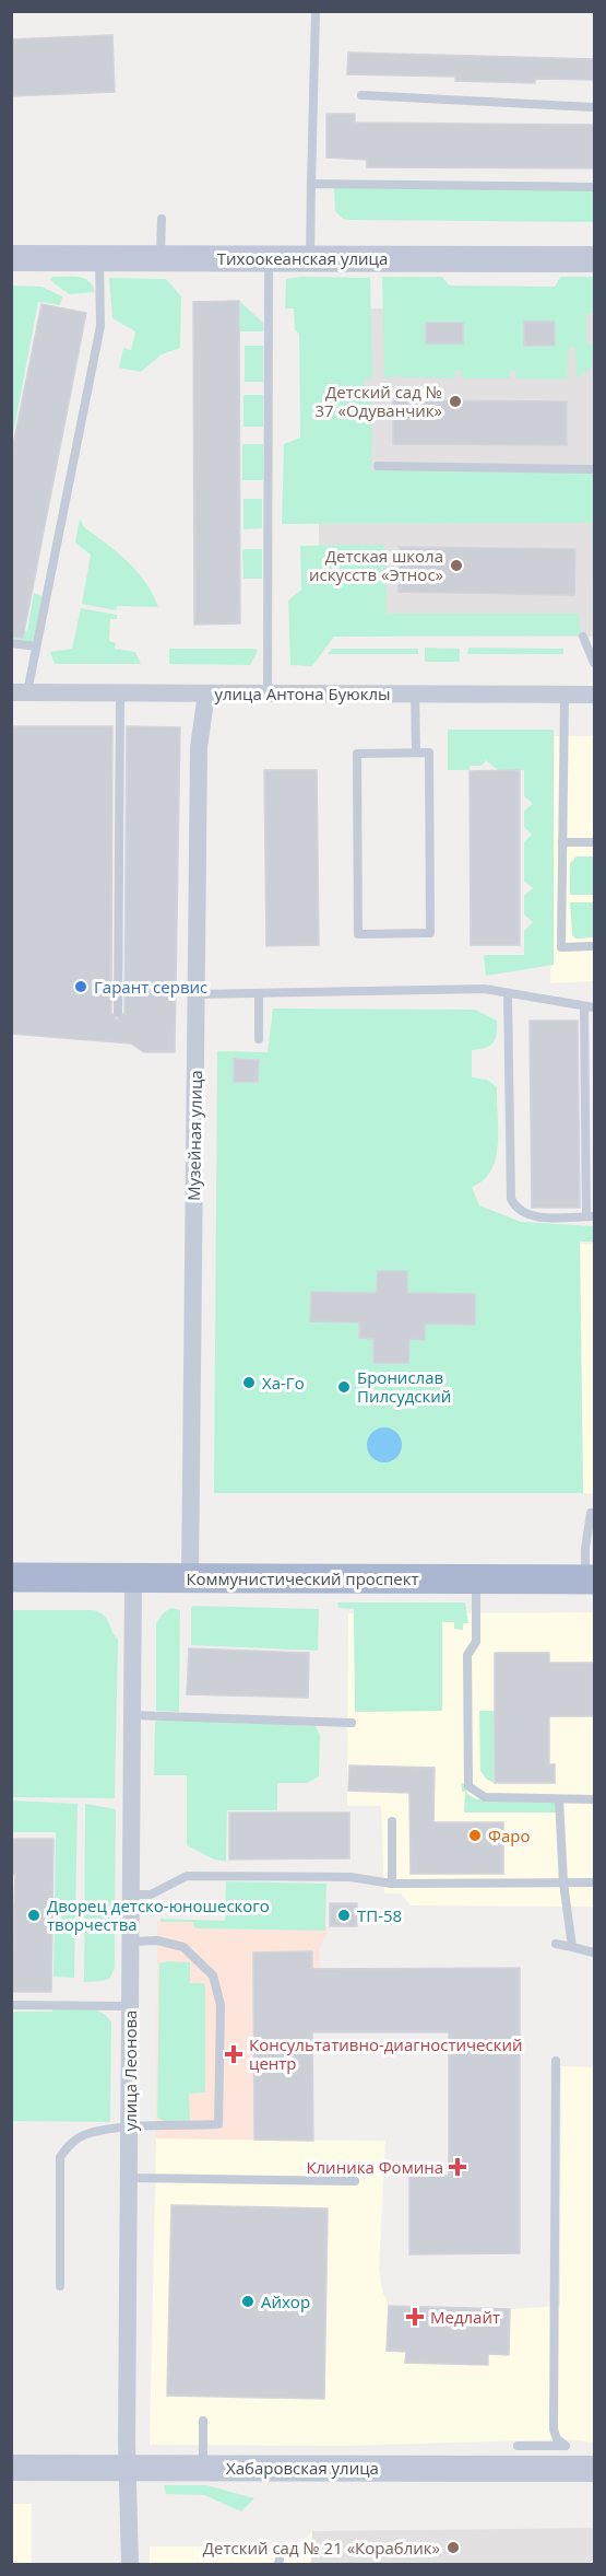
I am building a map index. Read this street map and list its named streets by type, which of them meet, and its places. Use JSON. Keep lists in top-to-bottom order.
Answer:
{
  "streets": {
    "main road": ["Коммунистический проспект"],
    "street": [
      "Тихоокеанская улица",
      "улица Антона Буюклы",
      "Музейная улица",
      "улица Леонова",
      "Хабаровская улица"
    ]
  },
  "crossings": [
    ["улица Антона Буюклы", "Музейная улица"],
    ["Музейная улица", "Коммунистический проспект"],
    ["Коммунистический проспект", "улица Леонова"],
    ["улица Леонова", "Хабаровская улица"]
  ],
  "places": {
    "other": [
      "Детский сад № 37 «Одуванчик»",
      "Детская школа искусств «Этнос»",
      "Гарант сервис",
      "Ха-Го",
      "Бронислав Пилсудский",
      "Фаро",
      "Дворец детско-юношеского творчества",
      "ТП-58",
      "Айхор",
      "Детский сад № 21 «Кораблик»"
    ],
    "health": ["Консультативно-диагностический центр", "Клиника Фомина", "Медлайт"]
  }
}
